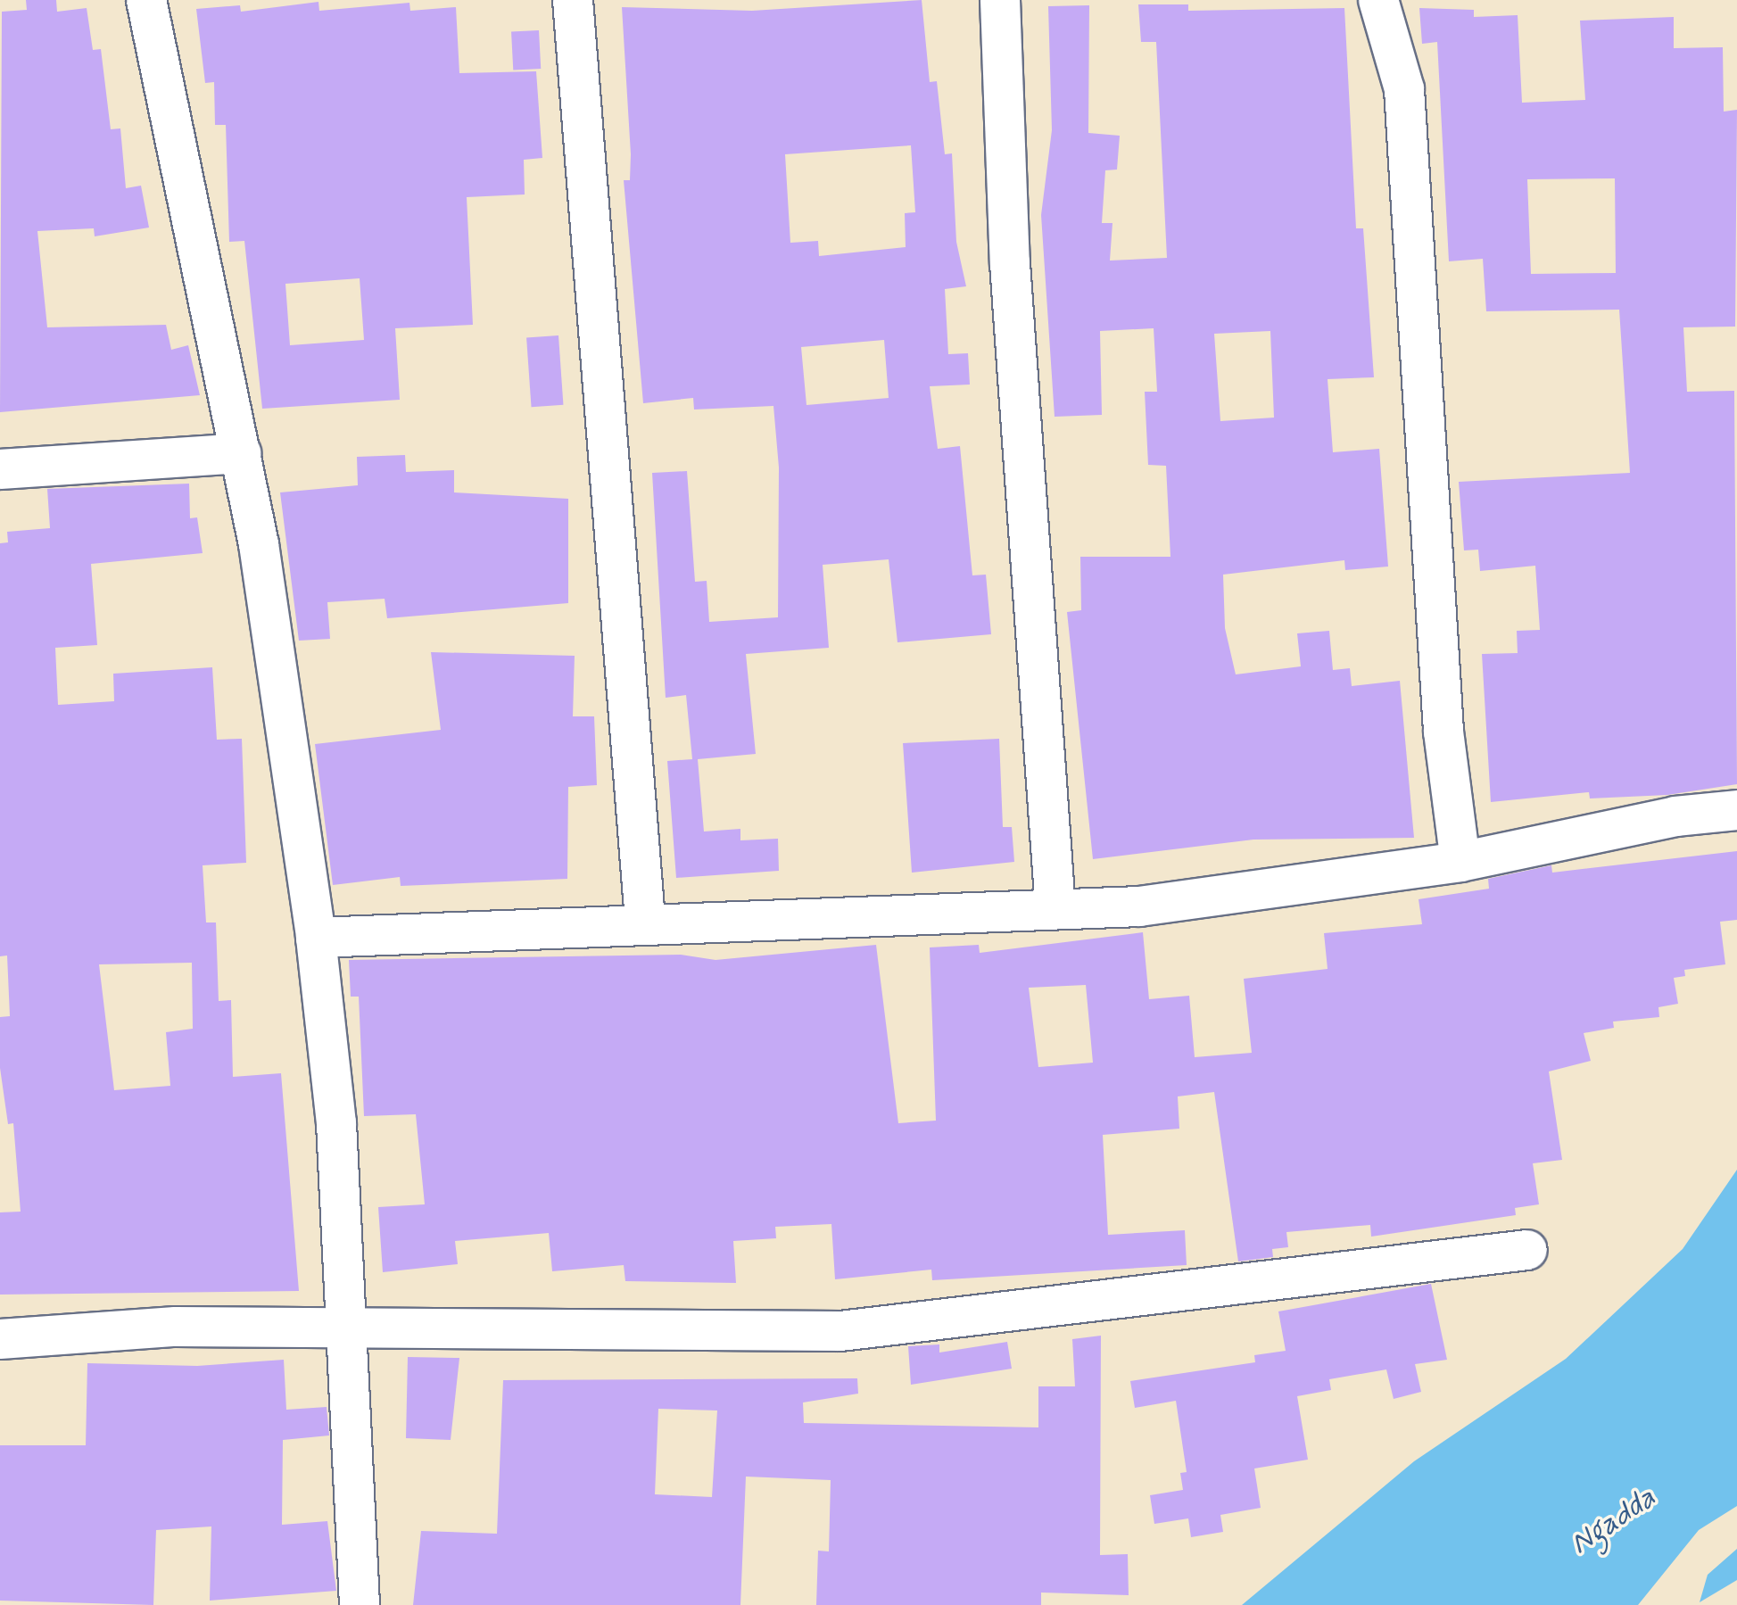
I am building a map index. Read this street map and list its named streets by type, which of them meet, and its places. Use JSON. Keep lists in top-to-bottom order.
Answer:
{
  "water": ["Ngadda"]
}
